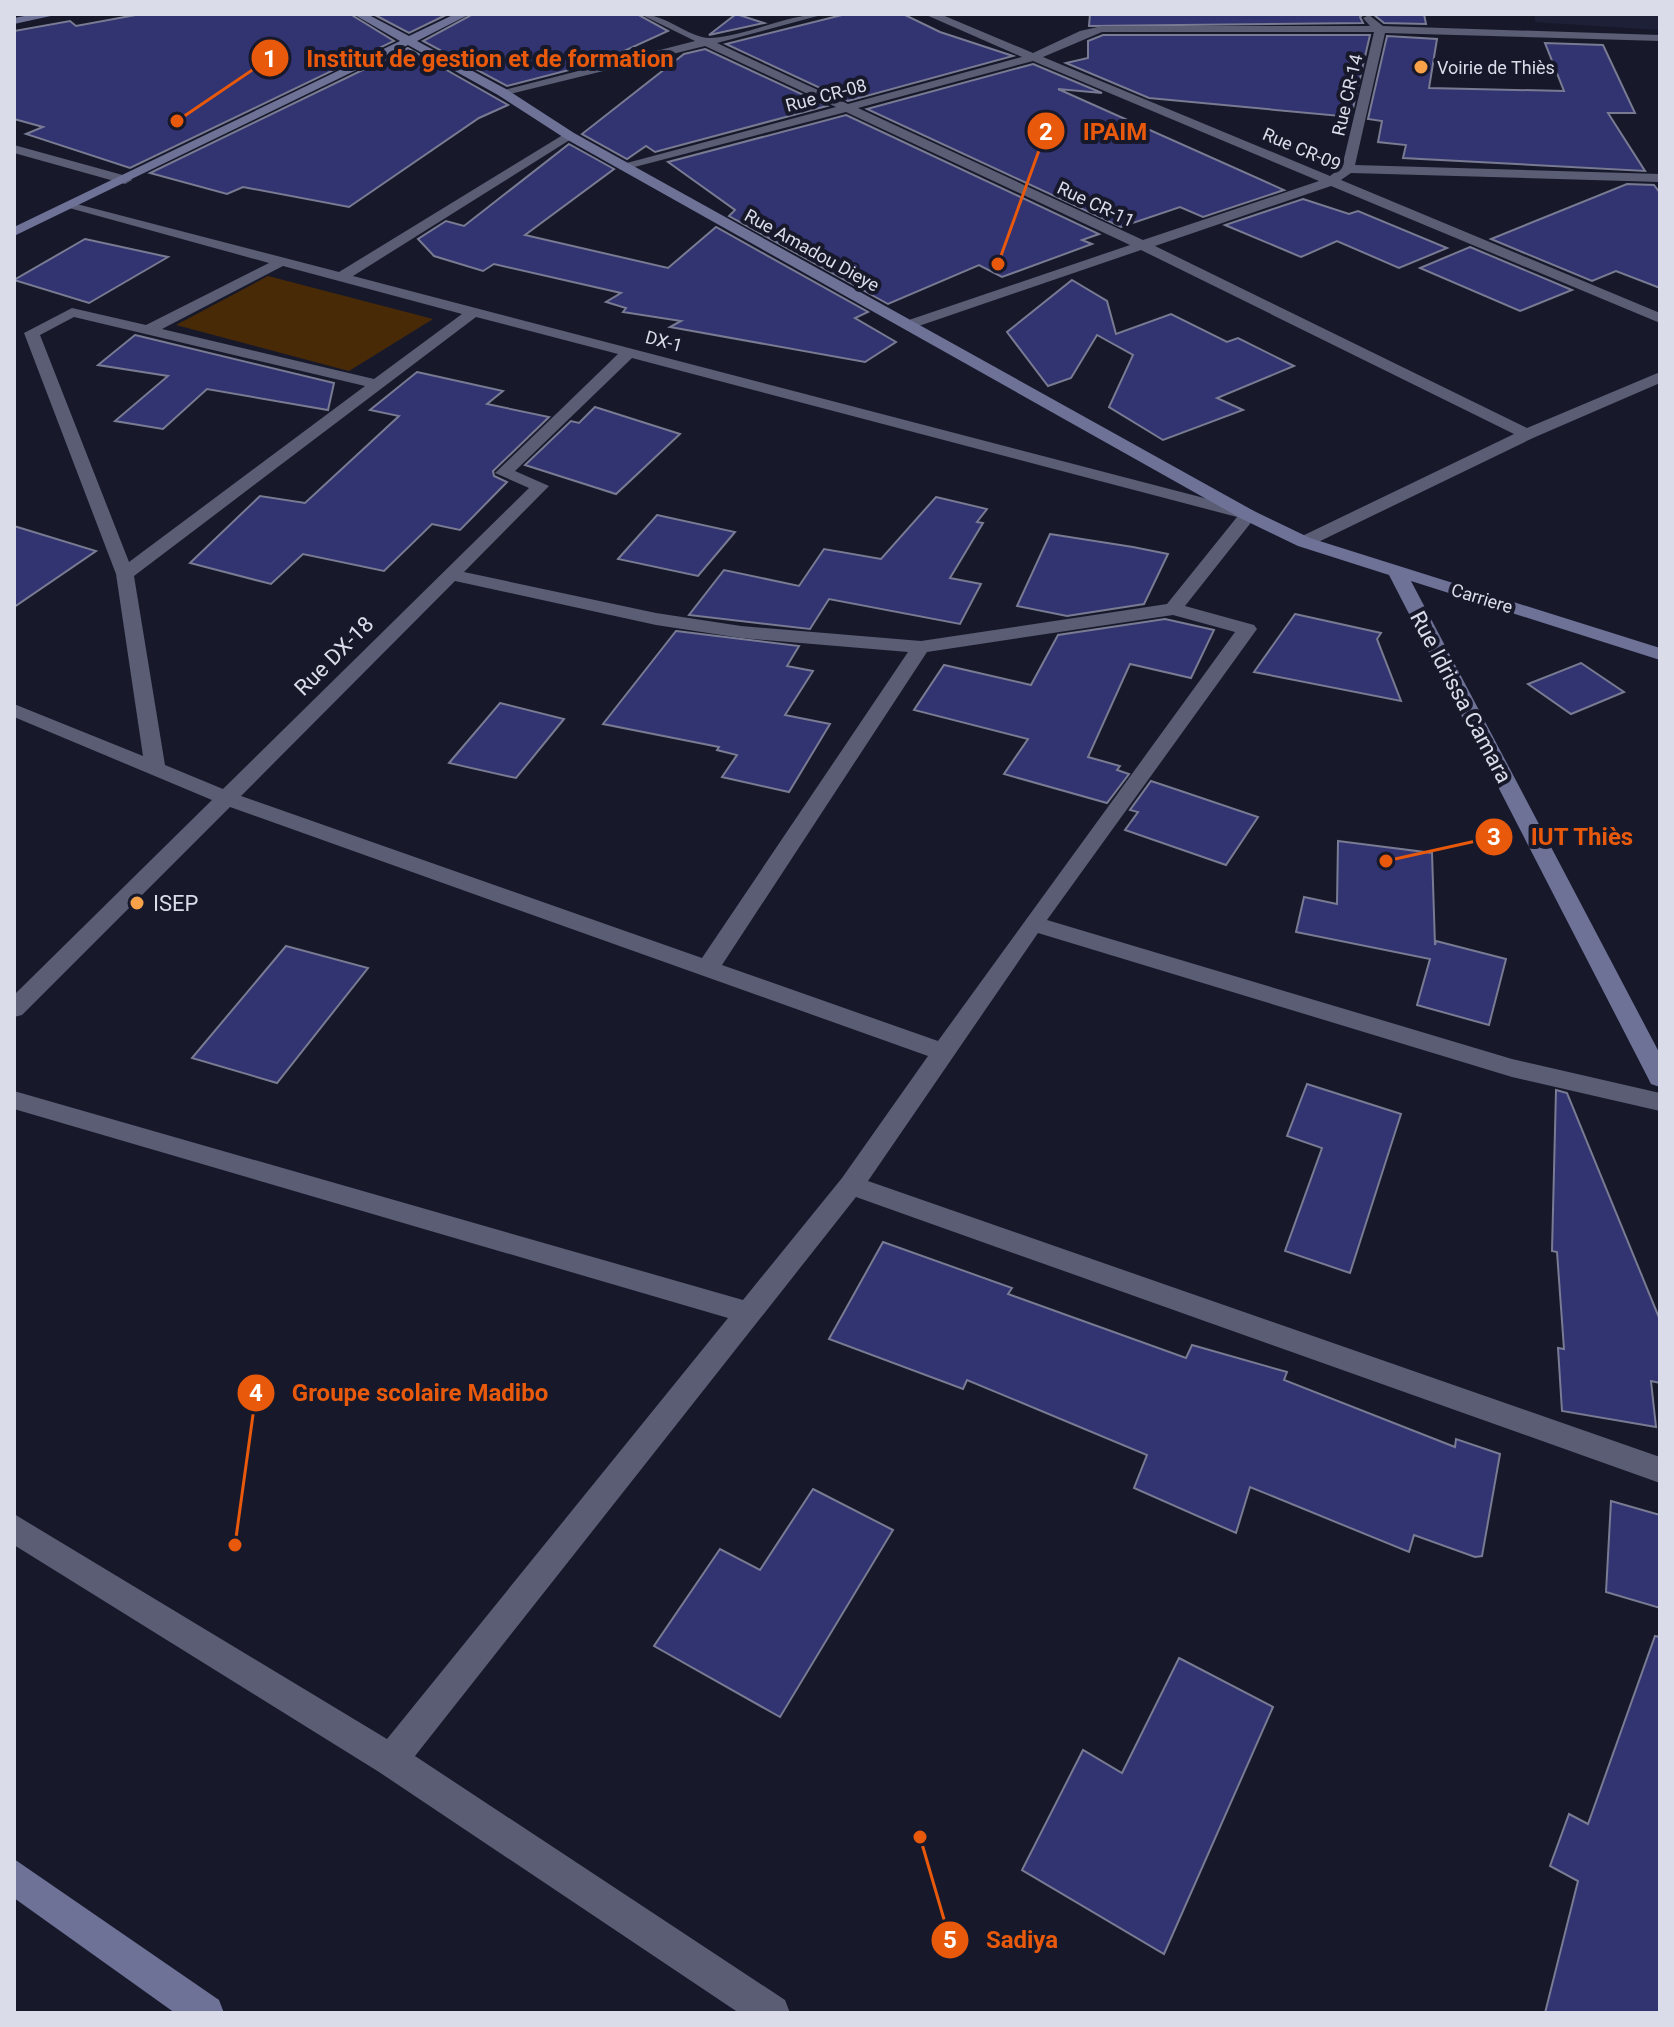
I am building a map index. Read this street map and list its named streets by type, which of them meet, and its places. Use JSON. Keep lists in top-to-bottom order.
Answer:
{
  "streets": {
    "street": [
      "Rue CR-08",
      "Rue CR-14",
      "Rue CR-09",
      "Rue CR-11",
      "Rue Amadou Dieye",
      "DX-1",
      "Carriere",
      "Rue DX-18",
      "Rue Idrissa Camara"
    ]
  },
  "crossings": [
    ["Rue CR-08", "Rue CR-14"],
    ["Rue CR-08", "Rue CR-09"],
    ["Rue CR-08", "Rue CR-11"],
    ["Rue CR-08", "Rue Amadou Dieye"],
    ["Rue CR-14", "Rue CR-09"],
    ["Rue CR-14", "Rue CR-11"],
    ["Rue CR-14", "Rue Amadou Dieye"],
    ["Rue Amadou Dieye", "DX-1"],
    ["Rue Amadou Dieye", "Carriere"],
    ["DX-1", "Rue DX-18"],
    ["Carriere", "Rue Idrissa Camara"]
  ],
  "places": [
    "Voirie de Thiès",
    "Institut de gestion et de formation",
    "IPAIM",
    "IUT Thiès",
    "ISEP",
    "Groupe scolaire Madibo",
    "Sadiya"
  ]
}
